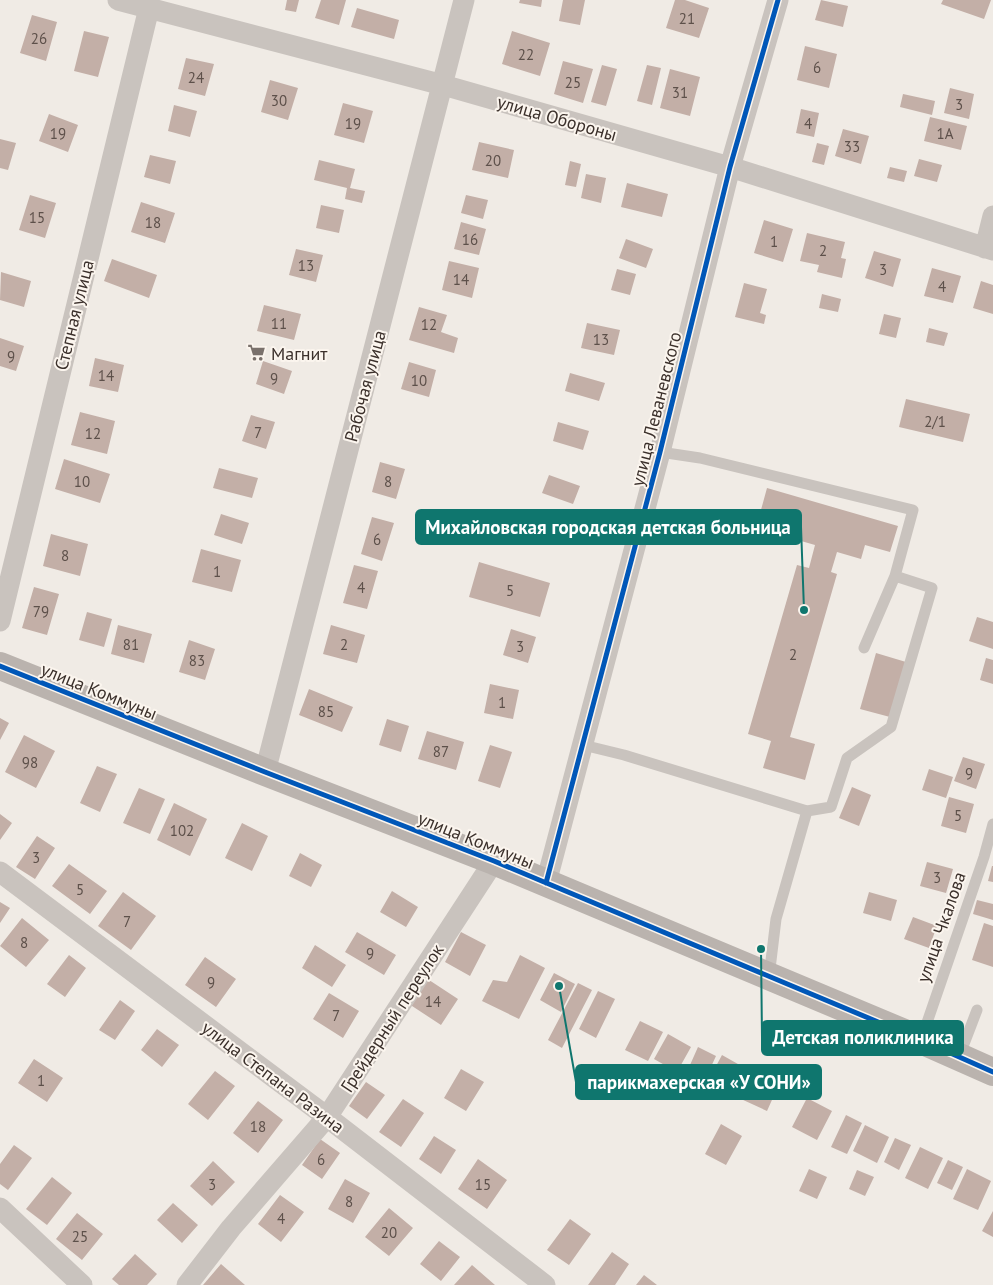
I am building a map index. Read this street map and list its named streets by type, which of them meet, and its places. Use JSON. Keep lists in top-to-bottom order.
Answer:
{
  "streets": {
    "street": [
      "улица Обороны",
      "Степная улица",
      "Рабочая улица",
      "улица Леваневского",
      "улица Коммуны",
      "Грейдерный переулок",
      "улица Степана Разина"
    ],
    "lane": ["улица Чкалова"]
  },
  "crossings": [
    ["улица Обороны", "Степная улица"],
    ["улица Обороны", "Рабочая улица"],
    ["улица Обороны", "улица Леваневского"],
    ["Рабочая улица", "улица Коммуны"],
    ["улица Леваневского", "улица Коммуны"],
    ["улица Коммуны", "улица Чкалова"],
    ["улица Коммуны", "Грейдерный переулок"],
    ["Грейдерный переулок", "улица Степана Разина"]
  ],
  "places": {
    "supermarket": ["Магнит"],
    "other": ["Михайловская городская детская больница", "Детская поликлиника", "парикмахерская «У СОНИ»"]
  },
  "house_numbers": [
    "21",
    "26",
    "22",
    "6",
    "24",
    "25",
    "31",
    "30",
    "3",
    "19",
    "4",
    "19",
    "1А",
    "33",
    "20",
    "15",
    "18",
    "16",
    "1",
    "2",
    "13",
    "3",
    "14",
    "4",
    "11",
    "12",
    "13",
    "9",
    "14",
    "9",
    "10",
    "2/1",
    "7",
    "12",
    "10",
    "8",
    "6",
    "8",
    "1",
    "4",
    "5",
    "79",
    "81",
    "2",
    "3",
    "2",
    "83",
    "1",
    "85",
    "87",
    "98",
    "9",
    "5",
    "102",
    "3",
    "3",
    "5",
    "7",
    "8",
    "9",
    "9",
    "14",
    "7",
    "1",
    "18",
    "6",
    "3",
    "15",
    "8",
    "4",
    "20",
    "25"
  ]
}
